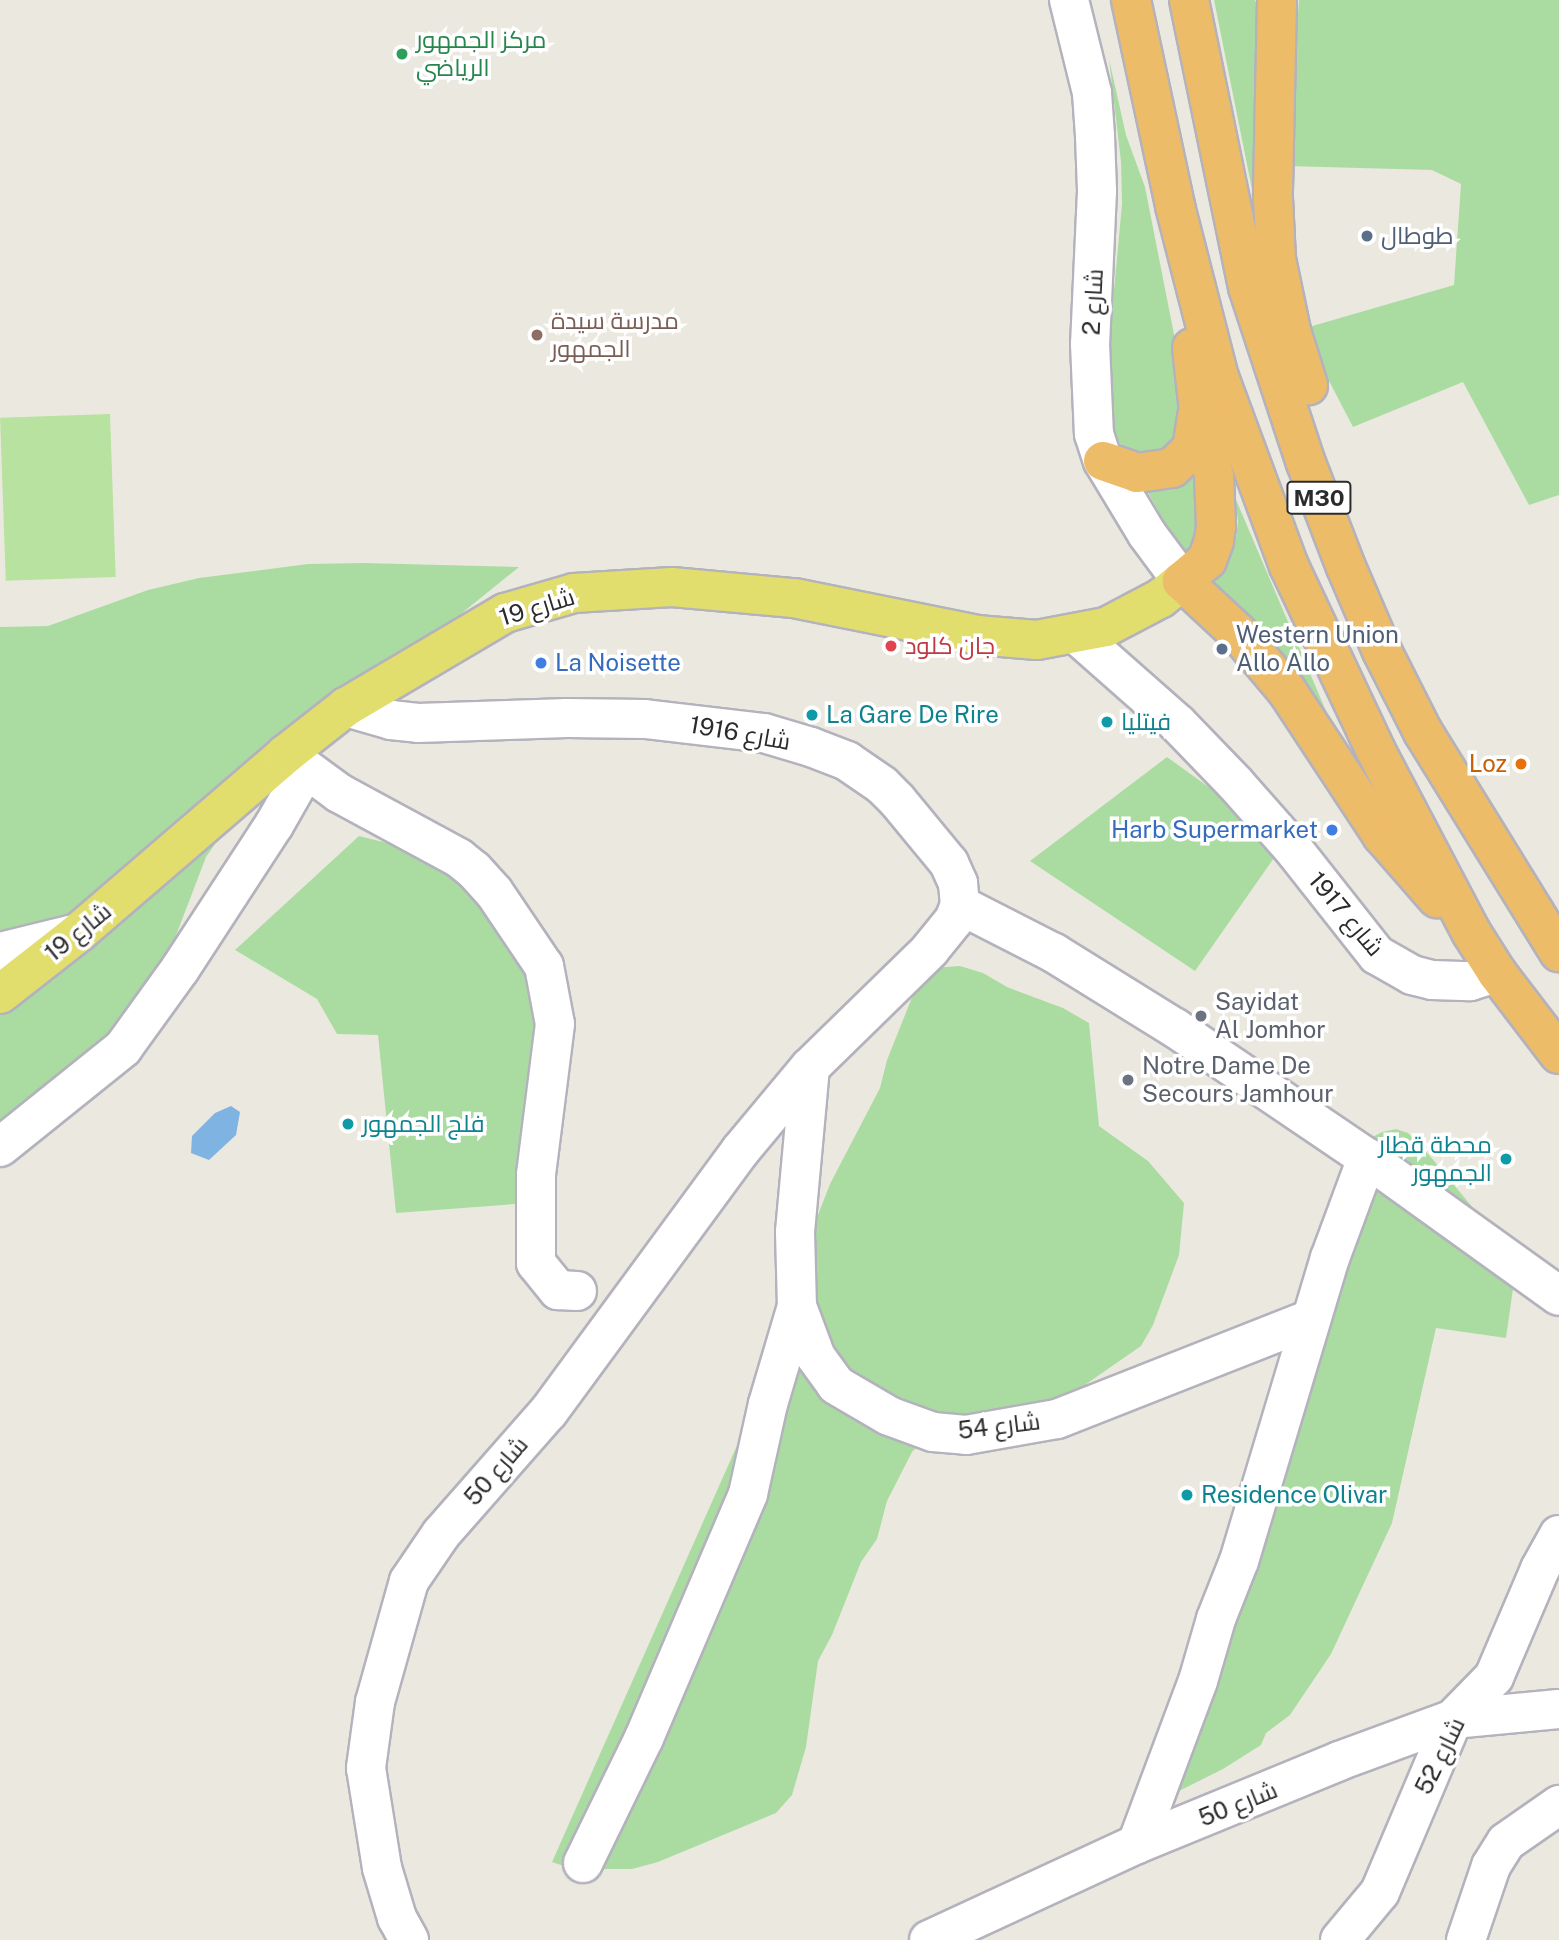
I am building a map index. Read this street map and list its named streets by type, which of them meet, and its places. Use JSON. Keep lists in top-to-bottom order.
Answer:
{
  "streets": {
    "highway": ["M30"],
    "main road": ["شارع 19"],
    "street": [
      "شارع 2",
      "شارع 1916",
      "شارع 1917",
      "شارع 54",
      "شارع 50",
      "شارع 52"
    ]
  },
  "crossings": [
    ["شارع 2", "شارع 19"],
    ["M30", "شارع 1917"],
    ["شارع 19", "شارع 1916"],
    ["شارع 19", "شارع 1917"],
    ["شارع 54", "شارع 50"],
    ["شارع 50", "شارع 52"]
  ],
  "places": [
    "مركز الجمهور الرياضي",
    "طوطال",
    "مدرسة سيدة الجمهور",
    "جان كلود",
    "Western Union Allo Allo",
    "La Noisette",
    "La Gare De Rire",
    "فيتليا",
    "Loz",
    "Harb Supermarket",
    "Sayidat Al Jomhor",
    "Notre Dame De Secours Jamhour",
    "فلج الجمهور",
    "محطة قطار الجمهور",
    "Residence Olivar"
  ]
}
